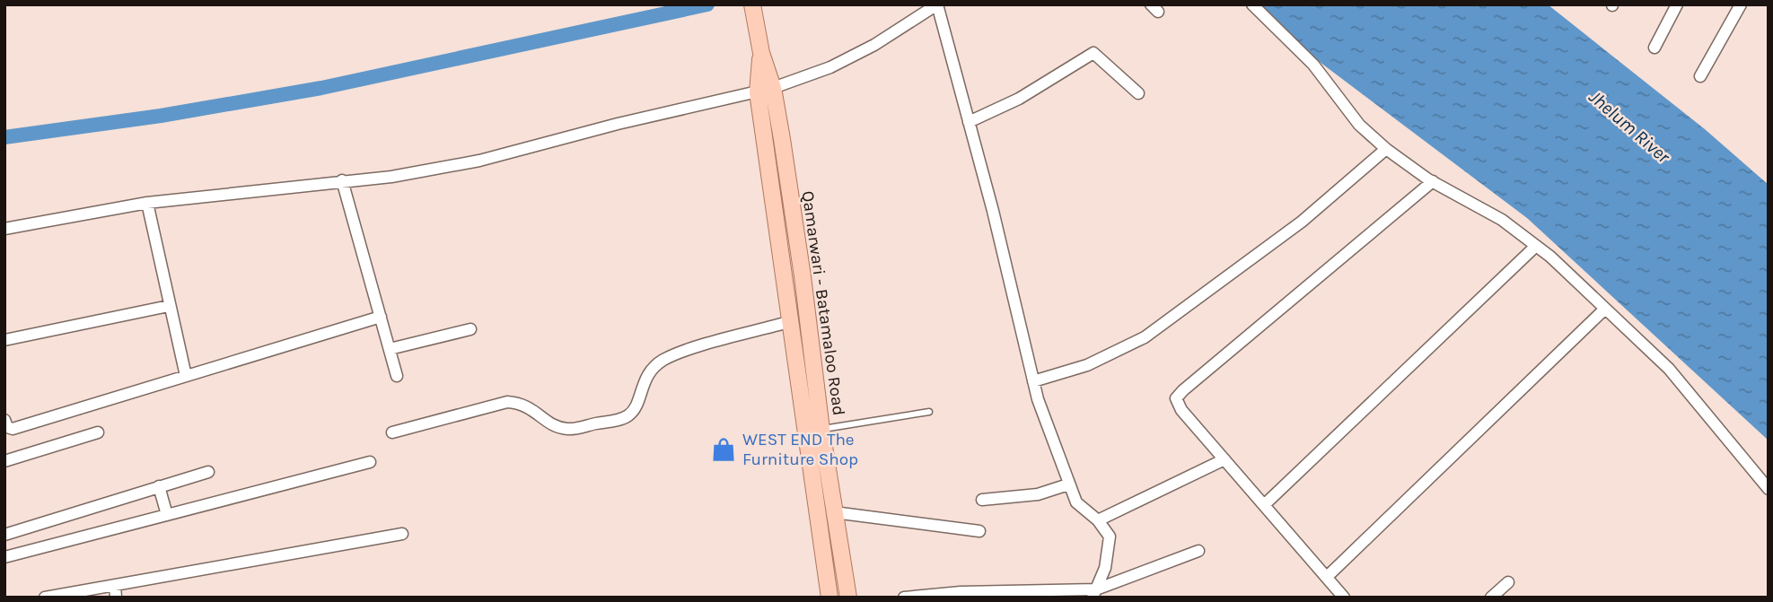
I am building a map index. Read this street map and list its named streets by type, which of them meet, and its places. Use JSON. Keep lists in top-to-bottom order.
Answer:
{
  "streets": {
    "main road": ["Qamarwari - Batamaloo Road"]
  },
  "water": ["Jhelum River"],
  "places": {
    "shop": ["WEST END The Furniture Shop"]
  }
}
